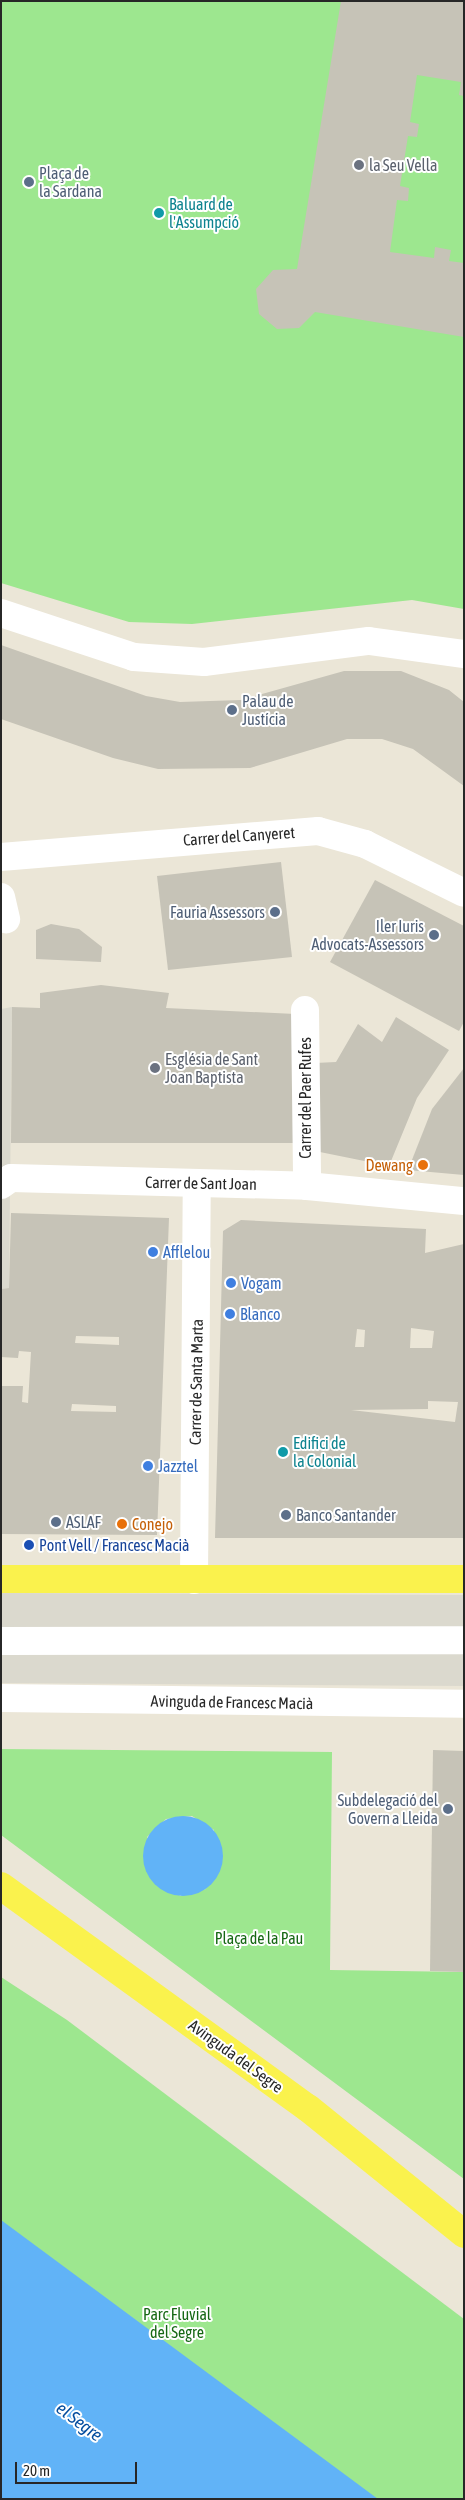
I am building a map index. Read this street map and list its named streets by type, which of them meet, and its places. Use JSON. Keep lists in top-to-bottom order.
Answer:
{
  "streets": {
    "main road": ["Avinguda del Segre"],
    "street": [
      "Carrer del Canyeret",
      "Carrer del Paer Rufes",
      "Carrer de Sant Joan",
      "Carrer de Santa Marta",
      "Avinguda de Francesc Macià"
    ]
  },
  "crossings": [
    ["Carrer del Paer Rufes", "Carrer de Sant Joan"],
    ["Carrer de Sant Joan", "Carrer de Santa Marta"]
  ],
  "water": ["el Segre"],
  "parks": ["Plaça de la Pau", "Parc Fluvial del Segre"],
  "places": [
    "la Seu Vella",
    "Plaça de la Sardana",
    "Baluard de l'Assumpció",
    "Palau de Justícia",
    "Fauria Assessors",
    "Iler Iuris Advocats-Assessors",
    "Església de Sant Joan Baptista",
    "Dewang",
    "Afflelou",
    "Vogam",
    "Blanco",
    "Edifici de la Colonial",
    "Jazztel",
    "Banco Santander",
    "ASLAF",
    "Conejo",
    "Pont Vell / Francesc Macià",
    "Subdelegació del Govern a Lleida"
  ],
  "scale_bar": "20 m"
}
